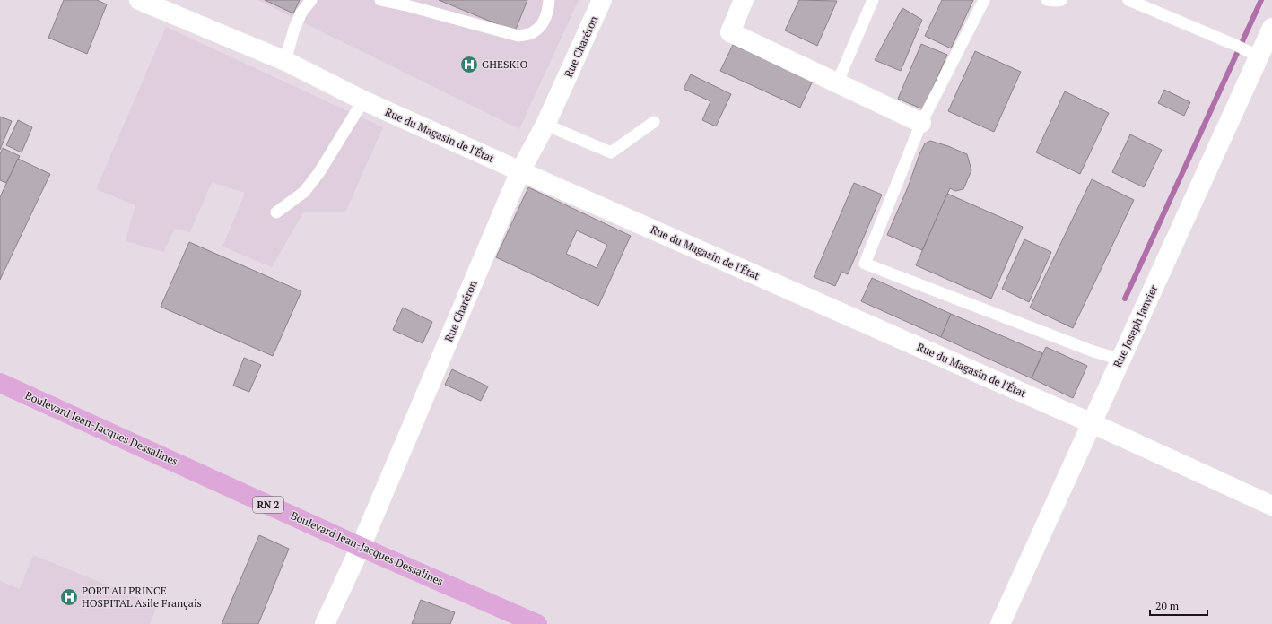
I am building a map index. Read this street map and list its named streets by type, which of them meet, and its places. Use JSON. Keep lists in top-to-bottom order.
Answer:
{
  "streets": {
    "main road": ["Boulevard Jean-Jacques Dessalines", "RN 2"],
    "street": ["Rue Charéron", "Rue du Magasin de l'État", "Rue Joseph Janvier"]
  },
  "crossings": [
    ["Rue Charéron", "Rue du Magasin de l'État"],
    ["Rue Charéron", "Boulevard Jean-Jacques Dessalines"],
    ["Rue du Magasin de l'État", "Rue Joseph Janvier"]
  ],
  "places": {
    "hospital": ["GHESKIO", "PORT AU PRINCE HOSPITAL Asile Français"]
  },
  "scale_bar": "20 m"
}
